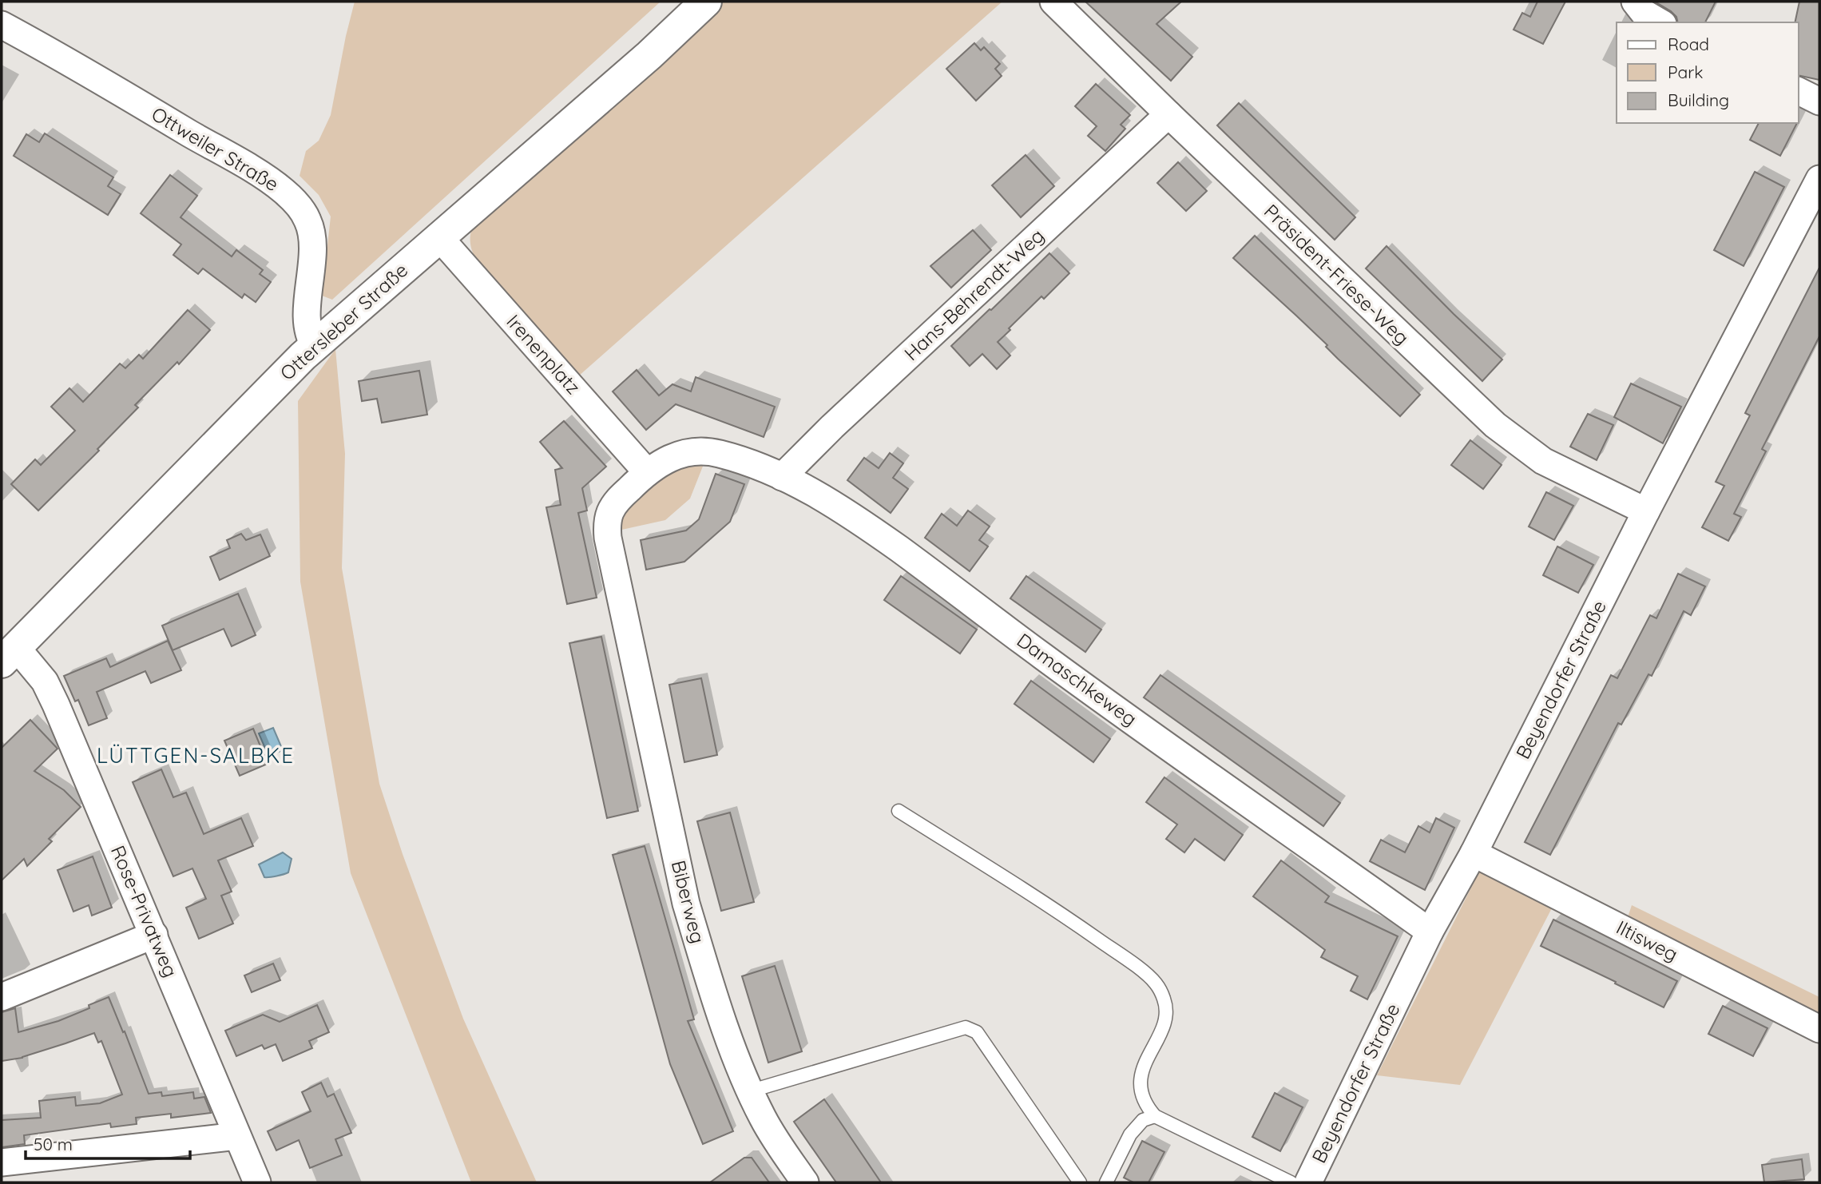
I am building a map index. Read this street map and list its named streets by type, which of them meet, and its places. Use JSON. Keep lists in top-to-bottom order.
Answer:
{
  "streets": {
    "main road": ["Ottersleber Straße"],
    "street": [
      "Ottweiler Straße",
      "Präsident-Friese-Weg",
      "Hans-Behrendt-Weg",
      "Irenenplatz",
      "Damaschkeweg",
      "Beyendorfer Straße",
      "Biberweg",
      "Rose-Privatweg",
      "Iltisweg"
    ]
  },
  "crossings": [
    ["Ottweiler Straße", "Ottersleber Straße"],
    ["Präsident-Friese-Weg", "Hans-Behrendt-Weg"],
    ["Präsident-Friese-Weg", "Beyendorfer Straße"],
    ["Hans-Behrendt-Weg", "Damaschkeweg"],
    ["Ottersleber Straße", "Irenenplatz"],
    ["Ottersleber Straße", "Rose-Privatweg"],
    ["Irenenplatz", "Damaschkeweg"],
    ["Irenenplatz", "Biberweg"],
    ["Damaschkeweg", "Beyendorfer Straße"],
    ["Damaschkeweg", "Biberweg"],
    ["Beyendorfer Straße", "Iltisweg"]
  ],
  "districts": ["LÜTTGEN-SALBKE"],
  "legend": ["Road", "Park", "Building"],
  "scale_bar": "50 m"
}
